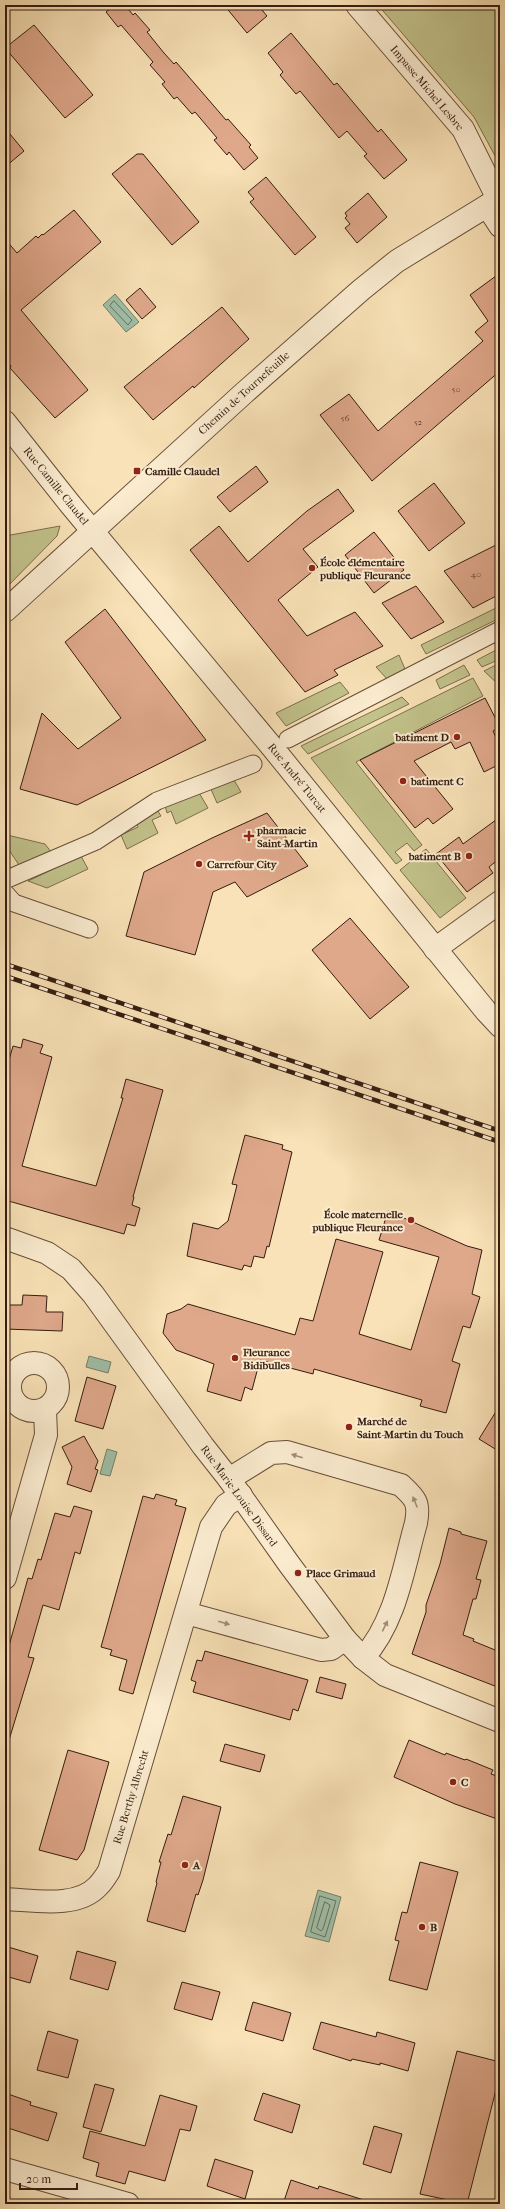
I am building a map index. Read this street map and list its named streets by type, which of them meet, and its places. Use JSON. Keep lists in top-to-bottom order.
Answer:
{
  "streets": {
    "street": [
      "Impasse Michel Lesbre",
      "Chemin de Tournefeuille",
      "Rue Camille Claudel",
      "Rue André Turcat",
      "Rue Marie-Louise Dissard",
      "Rue Berthy Albrecht"
    ]
  },
  "crossings": [
    ["Impasse Michel Lesbre", "Chemin de Tournefeuille"],
    ["Chemin de Tournefeuille", "Rue Camille Claudel"],
    ["Chemin de Tournefeuille", "Rue André Turcat"],
    ["Rue Camille Claudel", "Rue André Turcat"],
    ["Rue Marie-Louise Dissard", "Rue Berthy Albrecht"]
  ],
  "places": {
    "transit": ["Camille Claudel"],
    "other": [
      "École élémentaire publique Fleurance",
      "batiment D",
      "batiment C",
      "batiment B",
      "Carrefour City",
      "École maternelle publique Fleurance",
      "Fleurance Bidibulles",
      "Marché de Saint-Martin du Touch",
      "Place Grimaud",
      "C",
      "A",
      "B"
    ],
    "health": ["pharmacie Saint-Martin"]
  },
  "house_numbers": [
    "50",
    "56",
    "52",
    "40"
  ],
  "scale_bar": "20 m"
}
